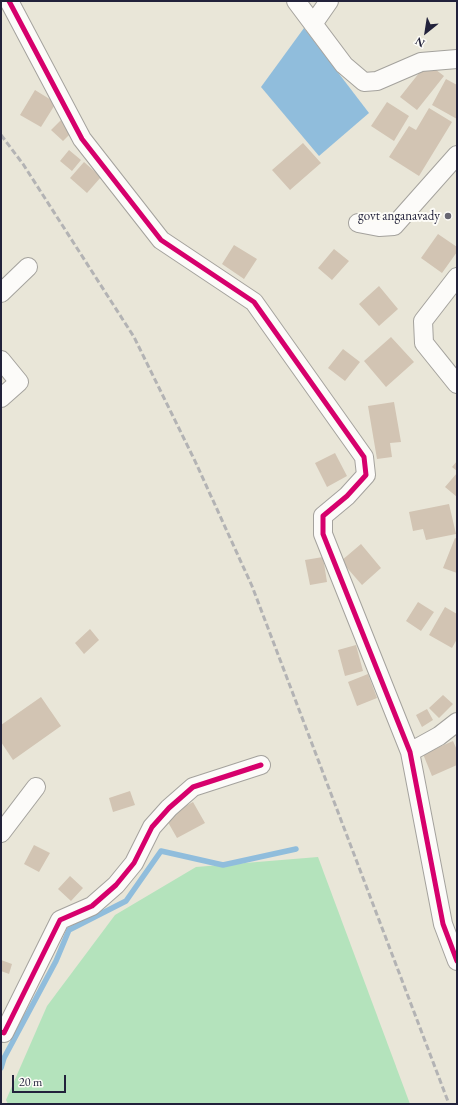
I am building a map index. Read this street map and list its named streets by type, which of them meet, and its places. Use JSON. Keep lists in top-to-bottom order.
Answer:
{
  "places": ["govt anganavady"],
  "scale_bar": "20 m",
  "north": "bottom left"
}
